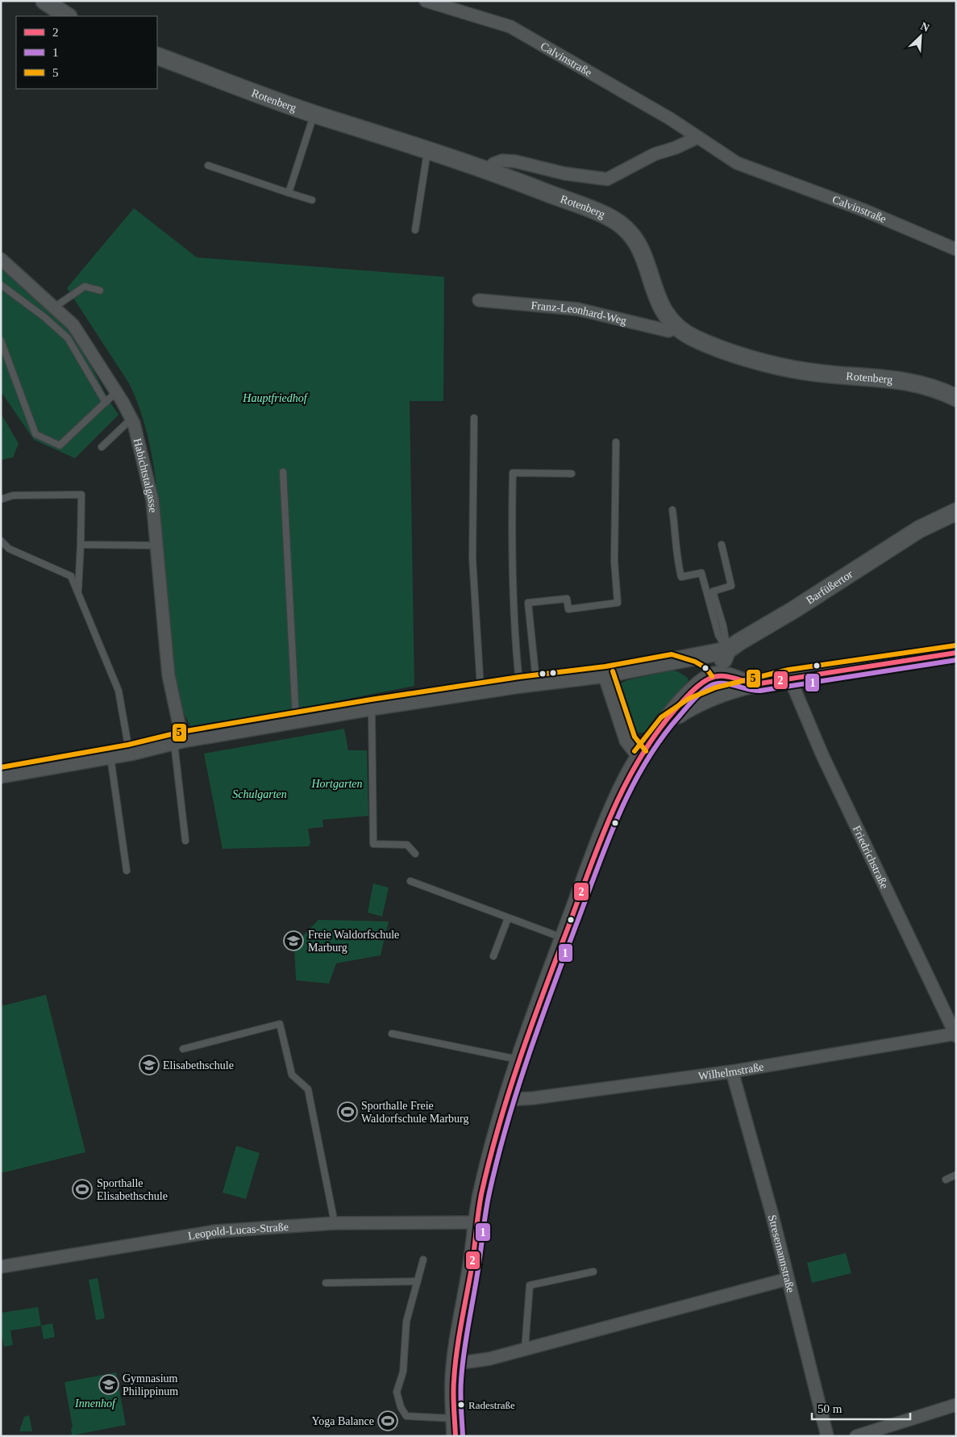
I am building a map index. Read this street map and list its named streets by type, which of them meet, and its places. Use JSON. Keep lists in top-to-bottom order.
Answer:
{
  "streets": {
    "street": [
      "Calvinstraße",
      "Rotenberg",
      "Franz-Leonhard-Weg",
      "Habichtstalgasse",
      "Barfüßertor",
      "Friedrichstraße",
      "Wilhelmstraße",
      "Leopold-Lucas-Straße",
      "Stresemannstraße"
    ]
  },
  "crossings": [
    ["Rotenberg", "Franz-Leonhard-Weg"],
    ["Friedrichstraße", "Wilhelmstraße"],
    ["Wilhelmstraße", "Stresemannstraße"]
  ],
  "parks": [
    "Hauptfriedhof",
    "Hortgarten",
    "Schulgarten",
    "Innenhof"
  ],
  "places": {
    "school or university": ["Freie Waldorfschule Marburg", "Elisabethschule", "Gymnasium Philippinum"],
    "sports": ["Sporthalle Freie Waldorfschule Marburg", "Sporthalle Elisabethschule", "Yoga Balance"],
    "other": ["Radestraße"]
  },
  "lines": ["transit line 5", "transit line 2", "transit line 1"],
  "legend": ["2", "1", "5"],
  "scale_bar": "50 m",
  "north": "top right"
}
